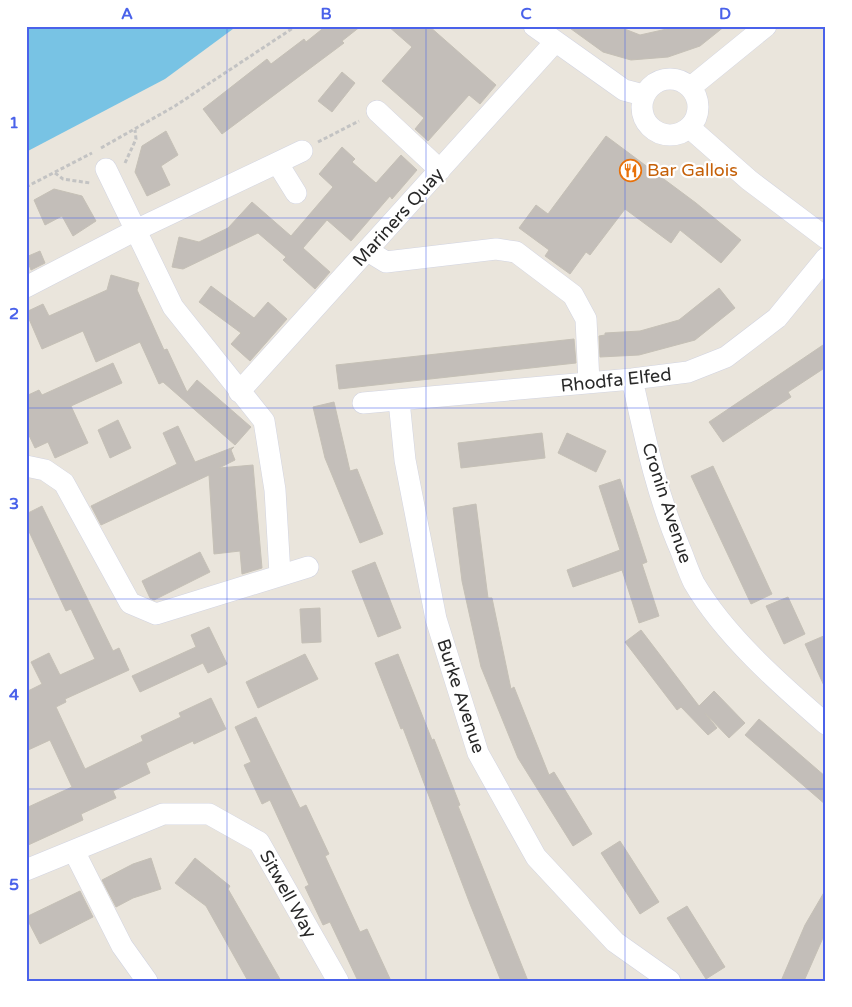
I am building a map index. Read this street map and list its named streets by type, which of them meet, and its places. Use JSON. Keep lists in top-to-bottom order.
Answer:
{
  "streets": {
    "street": [
      "Mariners Quay",
      "Rhodfa Elfed",
      "Cronin Avenue",
      "Burke Avenue",
      "Sitwell Way"
    ]
  },
  "crossings": [
    ["Rhodfa Elfed", "Cronin Avenue"],
    ["Rhodfa Elfed", "Burke Avenue"]
  ],
  "places": {
    "restaurant": ["Bar Gallois"]
  },
  "grid": {
    "columns": [
      "A",
      "B",
      "C",
      "D"
    ],
    "rows": [
      "1",
      "2",
      "3",
      "4",
      "5"
    ]
  }
}
